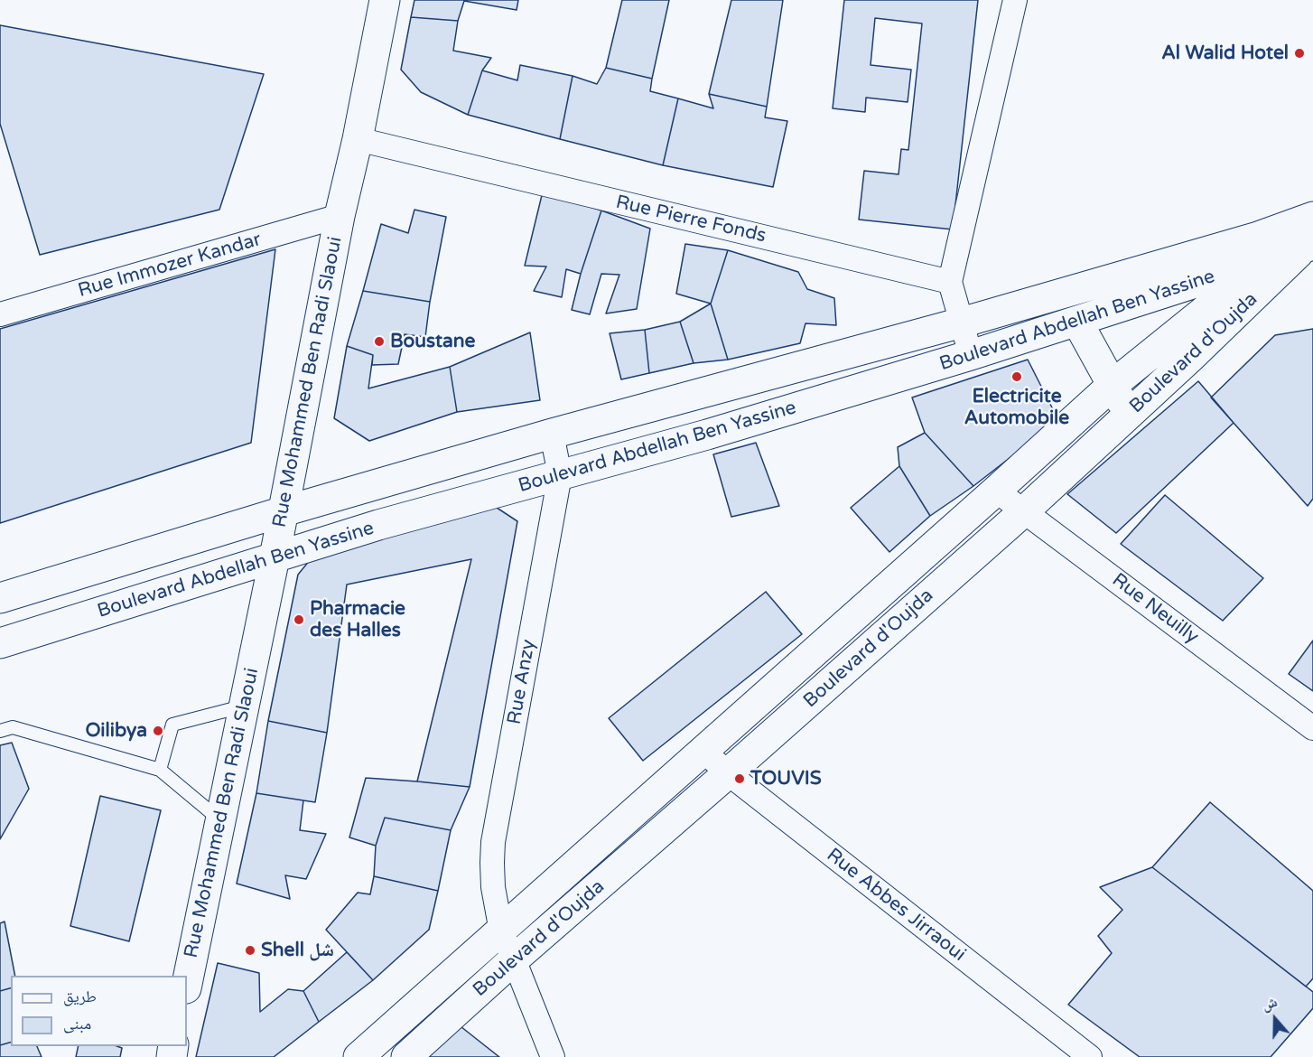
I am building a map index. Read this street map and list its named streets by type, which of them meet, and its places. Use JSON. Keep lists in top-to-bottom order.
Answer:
{
  "streets": {
    "street": [
      "Rue Pierre Fonds",
      "Rue Immozer Kandar",
      "Boulevard Abdellah Ben Yassine",
      "Boulevard d'Oujda",
      "Rue Mohammed Ben Radi Slaoui",
      "Rue Neuilly",
      "Rue Anzy",
      "Rue Abbes Jirraoui"
    ]
  },
  "crossings": [
    ["Rue Pierre Fonds", "Rue Mohammed Ben Radi Slaoui"],
    ["Rue Immozer Kandar", "Rue Mohammed Ben Radi Slaoui"],
    ["Boulevard Abdellah Ben Yassine", "Boulevard d'Oujda"],
    ["Boulevard Abdellah Ben Yassine", "Rue Mohammed Ben Radi Slaoui"],
    ["Boulevard Abdellah Ben Yassine", "Rue Anzy"],
    ["Boulevard d'Oujda", "Rue Neuilly"],
    ["Boulevard d'Oujda", "Rue Anzy"],
    ["Boulevard d'Oujda", "Rue Abbes Jirraoui"]
  ],
  "places": [
    "Al Walid Hotel",
    "Boustane",
    "Electricite Automobile",
    "Pharmacie des Halles",
    "Oilibya",
    "TOUVIS",
    "Shell شل"
  ],
  "legend": ["طريق", "مبنى"],
  "north": "top"
}
